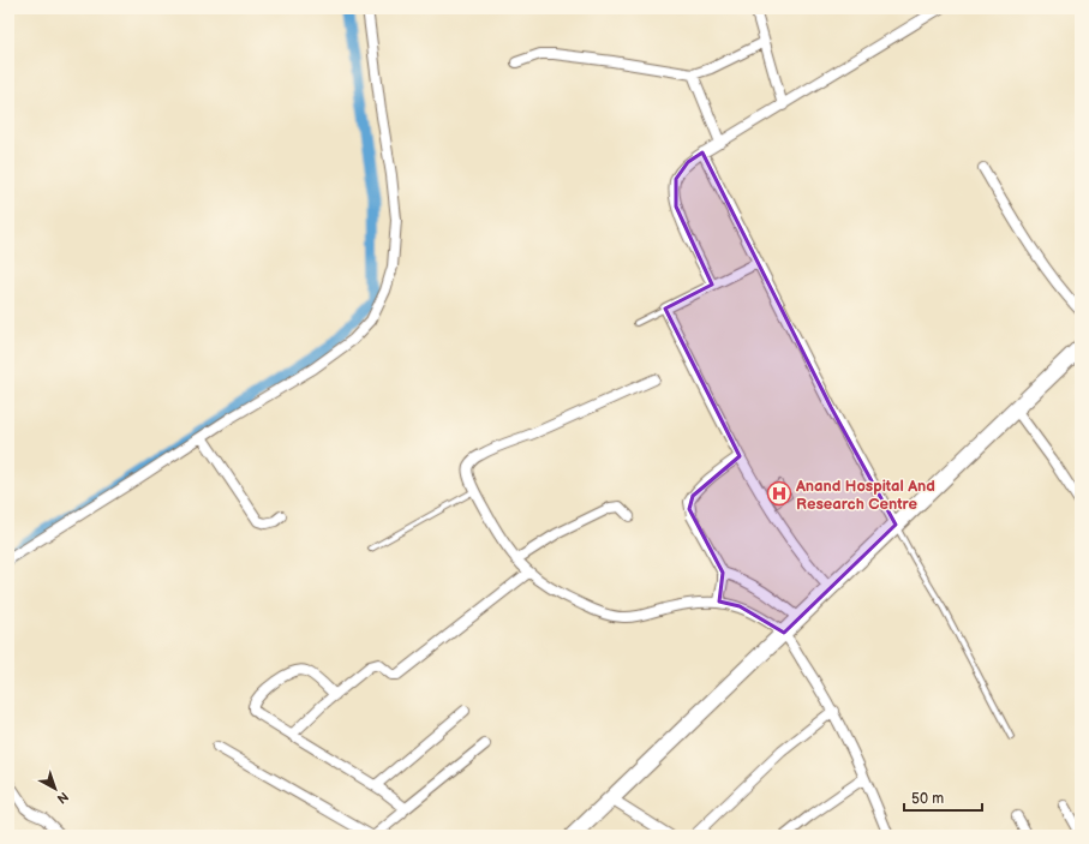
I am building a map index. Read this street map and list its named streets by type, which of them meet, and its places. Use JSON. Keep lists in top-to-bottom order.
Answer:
{
  "places": {
    "hospital": ["Anand Hospital And Research Centre"]
  },
  "scale_bar": "50 m",
  "north": "bottom right"
}
